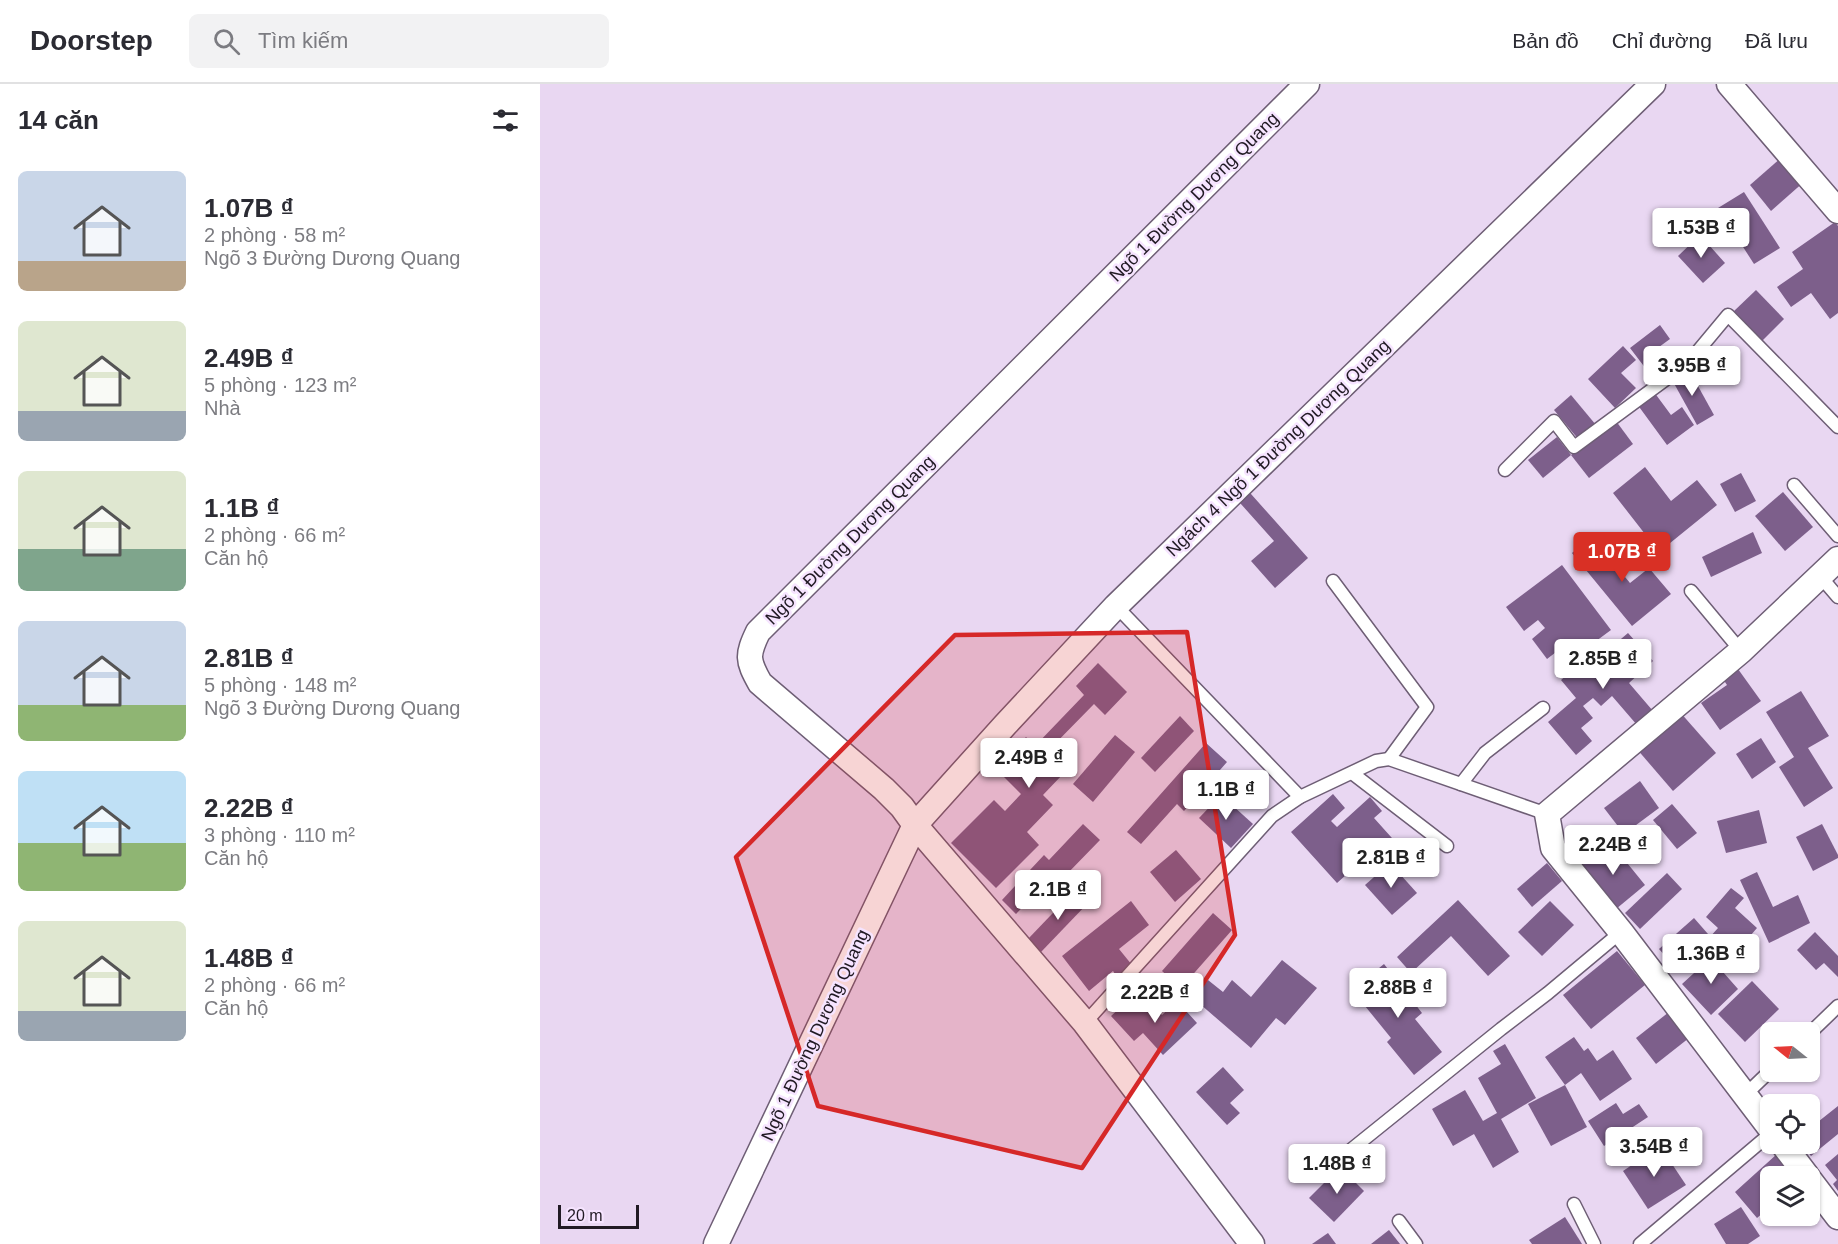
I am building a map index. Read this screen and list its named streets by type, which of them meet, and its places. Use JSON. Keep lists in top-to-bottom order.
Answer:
{
  "streets": {
    "street": ["Ngõ 1 Đường Dương Quang", "Ngách 4 Ngõ 1 Đường Dương Quang"]
  },
  "crossings": [
    ["Ngõ 1 Đường Dương Quang", "Ngách 4 Ngõ 1 Đường Dương Quang"]
  ],
  "scale_bar": "20 m",
  "north": "left",
  "page": {
    "header": "Doorstep",
    "search": "Tìm kiếm",
    "nav": ["Bản đồ", "Chỉ đường", "Đã lưu"],
    "heading": "14 căn",
    "list": [
      {
        "name": "1.07B ₫",
        "note": "2 phòng · 58 m² · Ngõ 3 Đường Dương Quang"
      },
      {
        "name": "2.49B ₫",
        "note": "5 phòng · 123 m² · Nhà"
      },
      {
        "name": "1.1B ₫",
        "note": "2 phòng · 66 m² · Căn hộ"
      },
      {
        "name": "2.81B ₫",
        "note": "5 phòng · 148 m² · Ngõ 3 Đường Dương Quang"
      },
      {
        "name": "2.22B ₫",
        "note": "3 phòng · 110 m² · Căn hộ"
      },
      {
        "name": "1.48B ₫",
        "note": "2 phòng · 66 m² · Căn hộ"
      }
    ],
    "price": [
      "1.53B ₫",
      "3.95B ₫",
      "1.07B ₫",
      "2.85B ₫",
      "2.49B ₫",
      "1.1B ₫",
      "2.24B ₫",
      "2.81B ₫",
      "2.1B ₫",
      "1.36B ₫",
      "2.88B ₫",
      "2.22B ₫",
      "3.54B ₫",
      "1.48B ₫"
    ],
    "scale": "20 m"
  }
}
